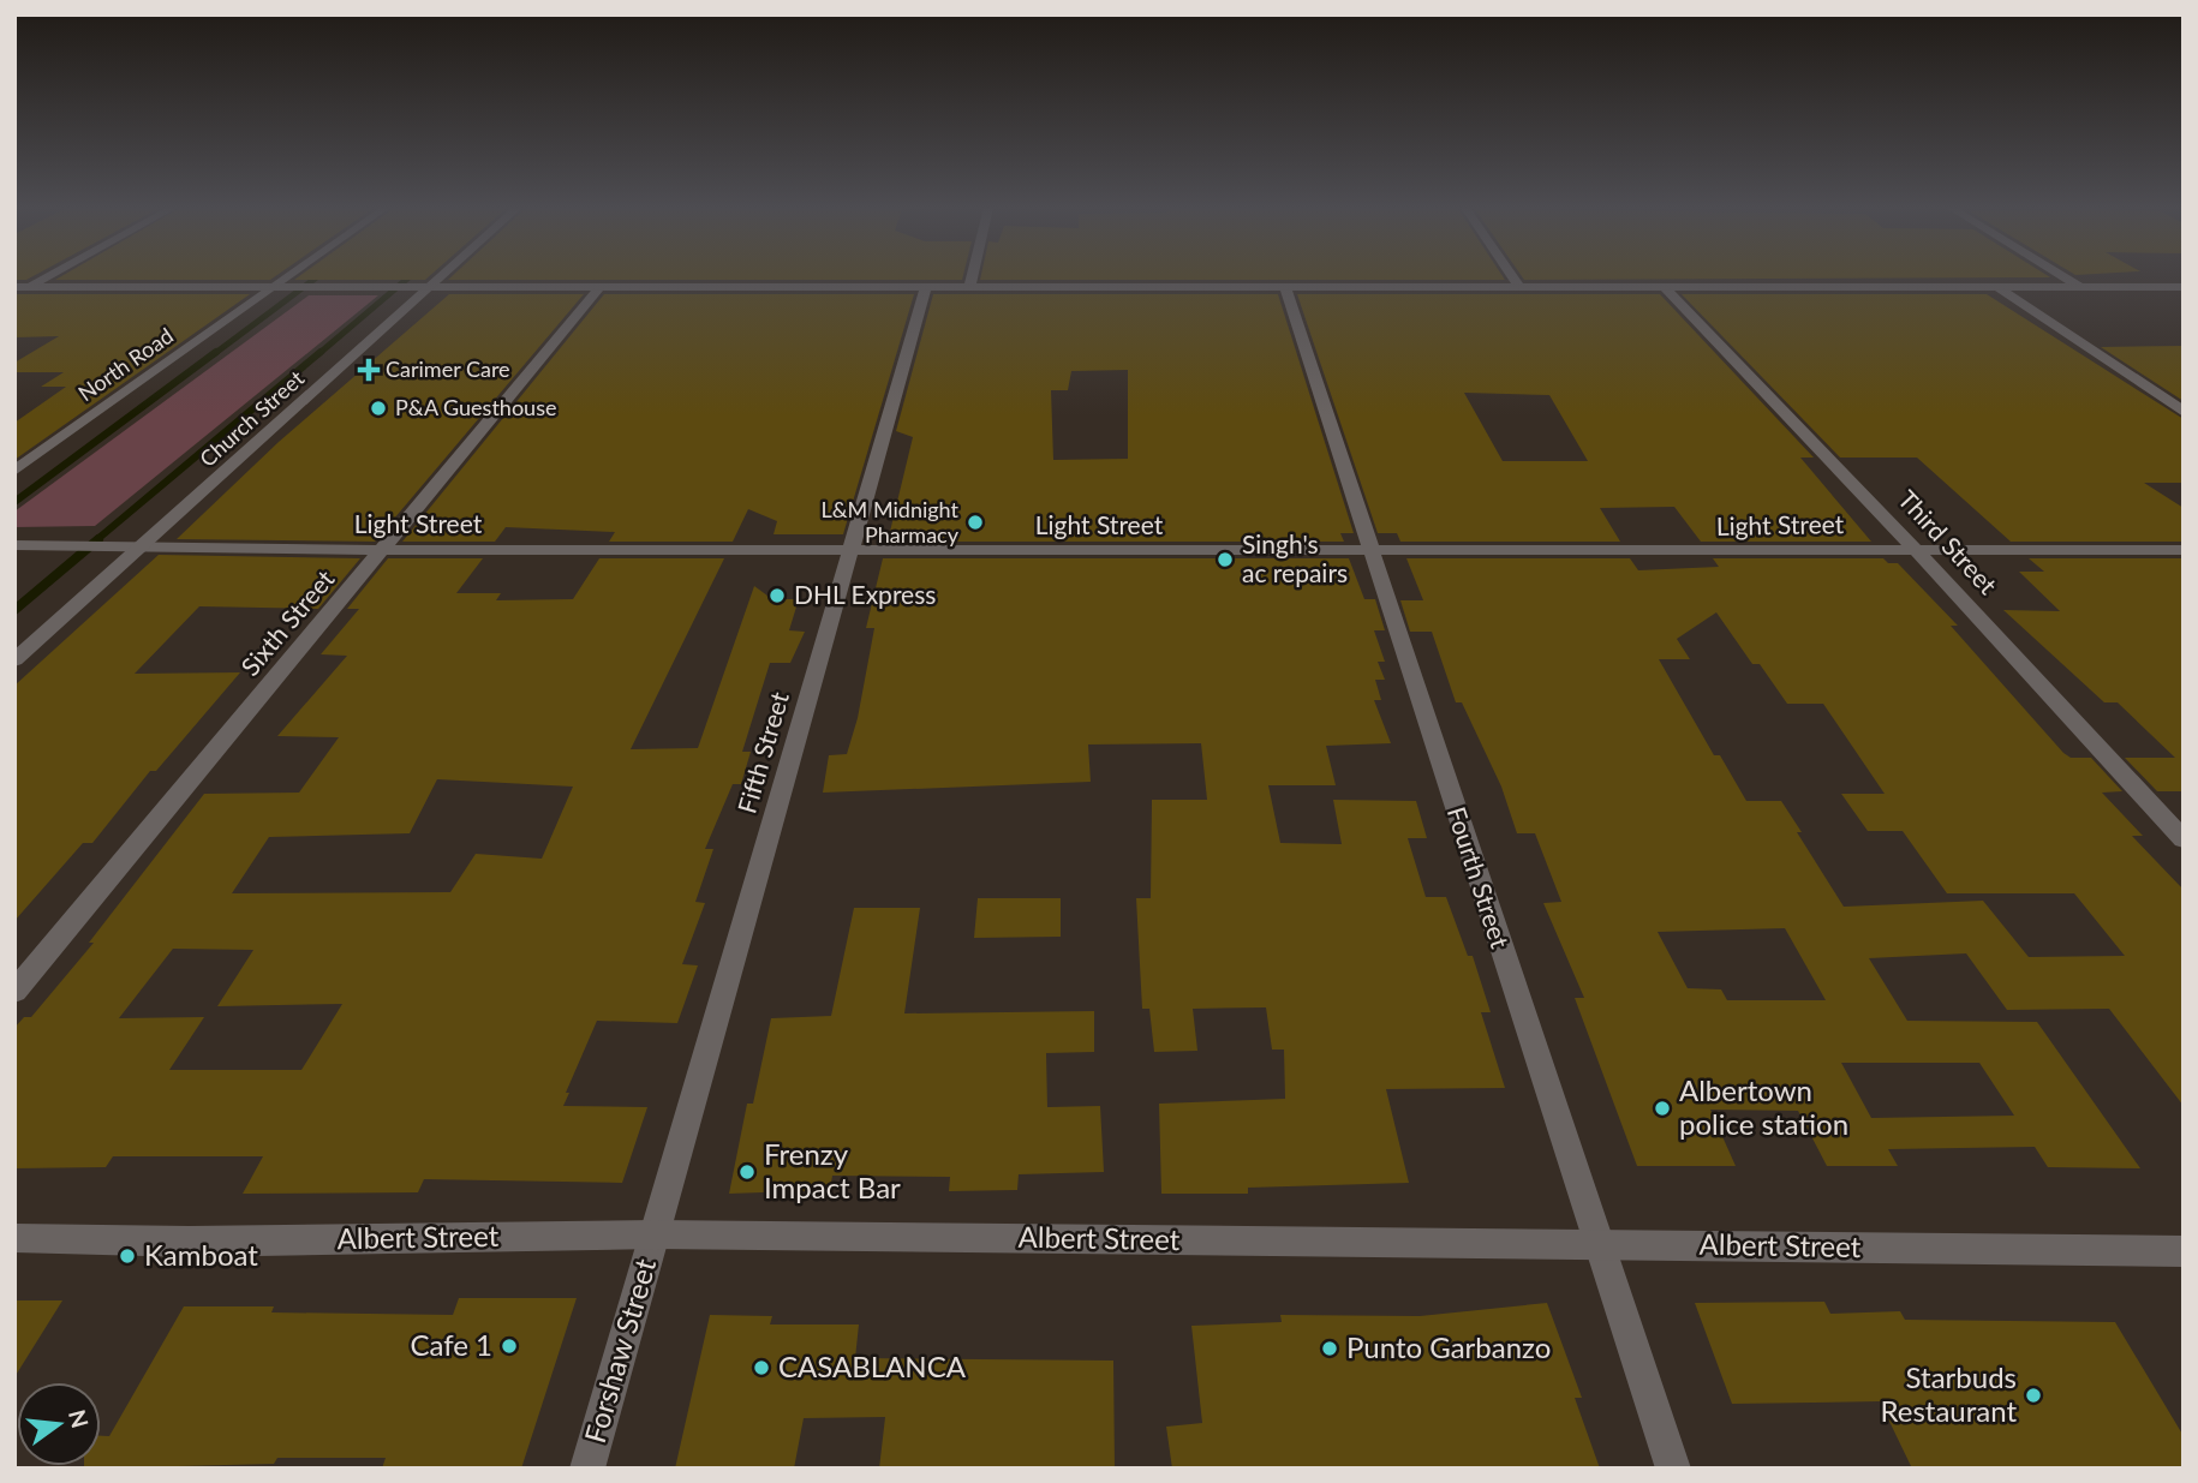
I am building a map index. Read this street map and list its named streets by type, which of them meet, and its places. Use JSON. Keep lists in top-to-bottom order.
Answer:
{
  "streets": {
    "street": [
      "North Road",
      "Church Street",
      "Light Street",
      "Third Street",
      "Sixth Street",
      "Fifth Street",
      "Fourth Street",
      "Albert Street",
      "Forshaw Street"
    ]
  },
  "crossings": [
    ["Church Street", "Light Street"],
    ["Light Street", "Third Street"],
    ["Light Street", "Sixth Street"],
    ["Light Street", "Fifth Street"],
    ["Light Street", "Fourth Street"],
    ["Fifth Street", "Albert Street"],
    ["Fifth Street", "Forshaw Street"],
    ["Fourth Street", "Albert Street"],
    ["Albert Street", "Forshaw Street"]
  ],
  "places": {
    "health": ["Carimer Care"],
    "other": [
      "P&A Guesthouse",
      "L&M Midnight Pharmacy",
      "Singh's ac repairs",
      "DHL Express",
      "Albertown police station",
      "Frenzy Impact Bar",
      "Kamboat",
      "Cafe 1",
      "Punto Garbanzo",
      "CASABLANCA",
      "Starbuds Restaurant"
    ]
  },
  "north": "right"
}
